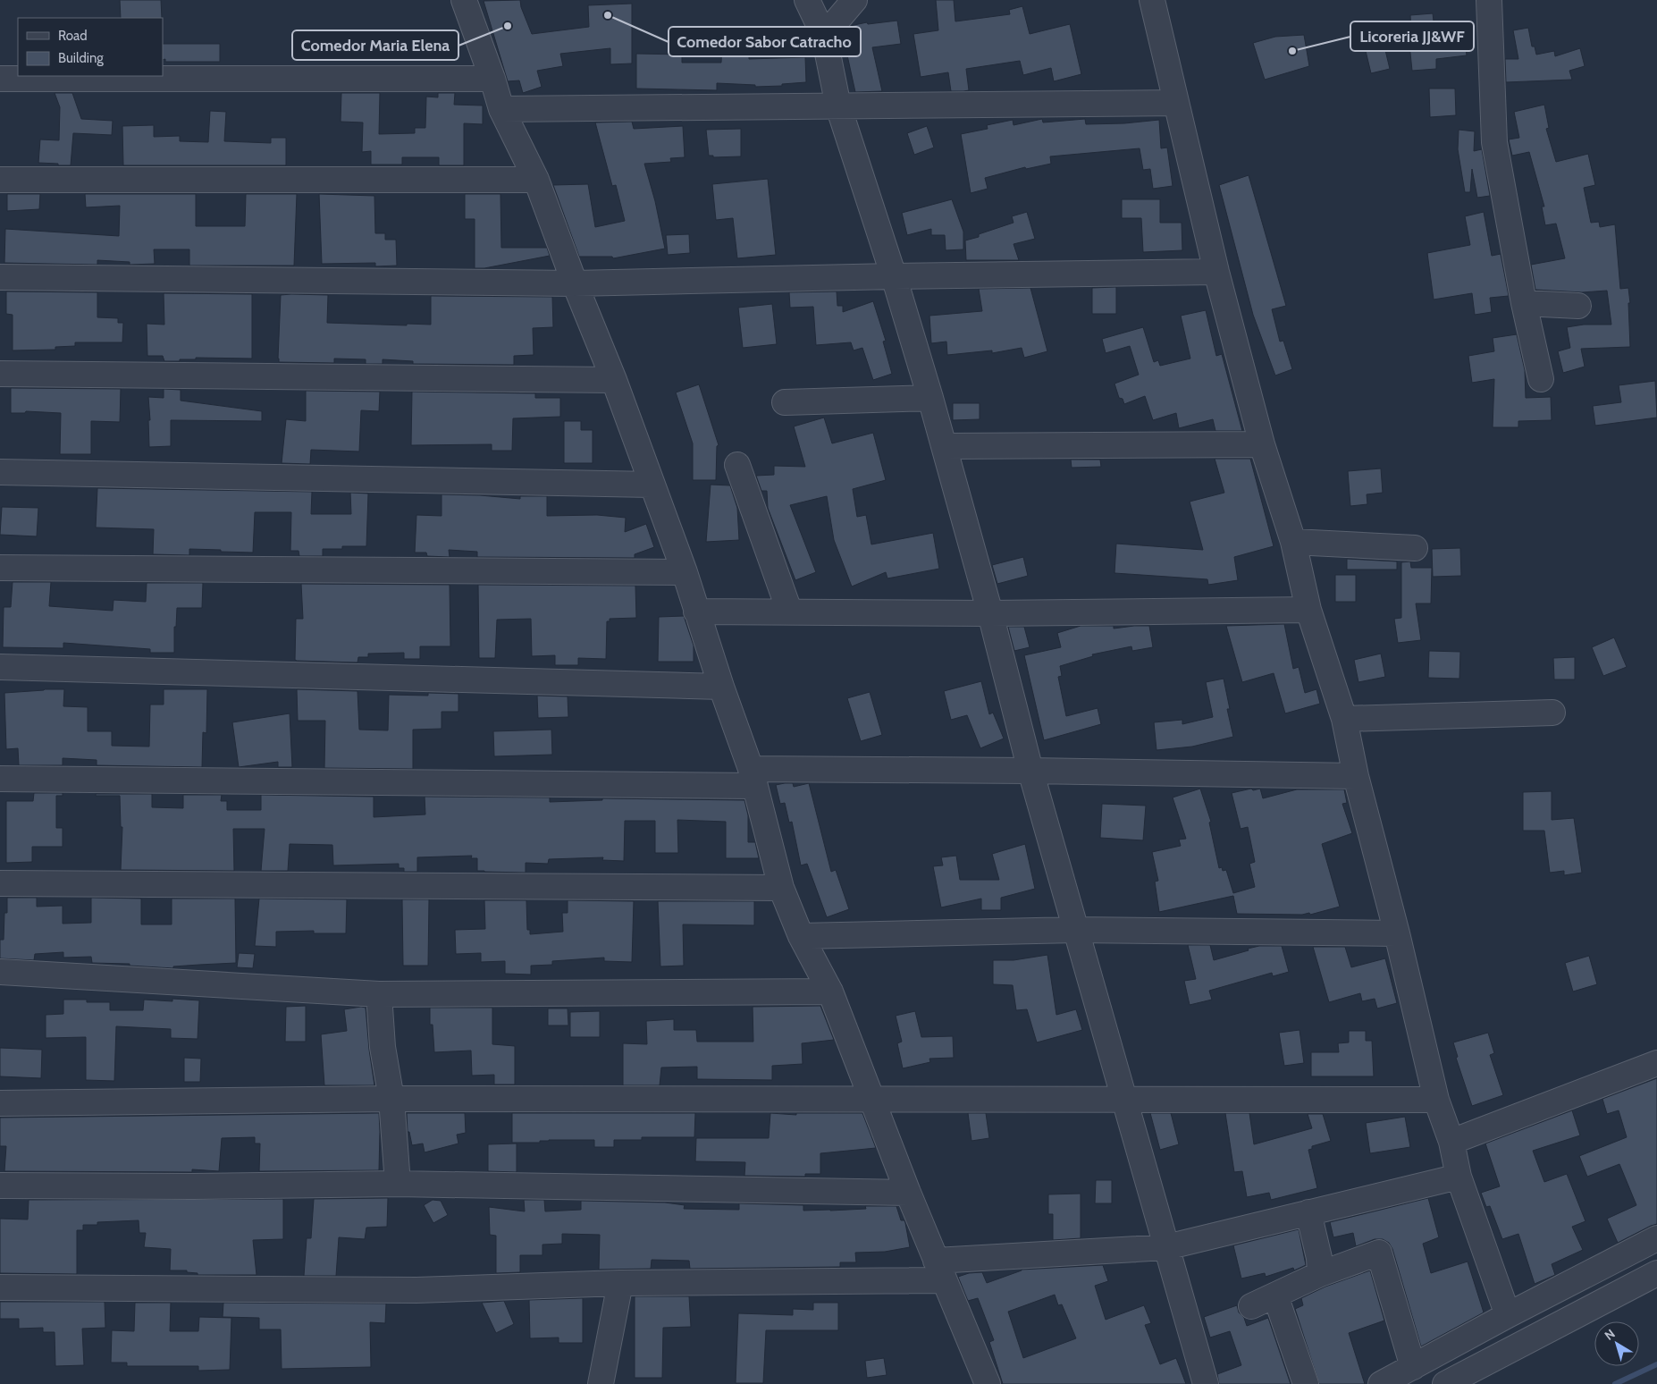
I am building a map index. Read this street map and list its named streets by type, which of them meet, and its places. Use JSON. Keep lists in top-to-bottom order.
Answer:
{
  "places": ["Comedor Sabor Catracho", "Comedor Maria Elena", "Licoreria JJ&WF"],
  "legend": ["Road", "Building"],
  "north": "top left"
}
